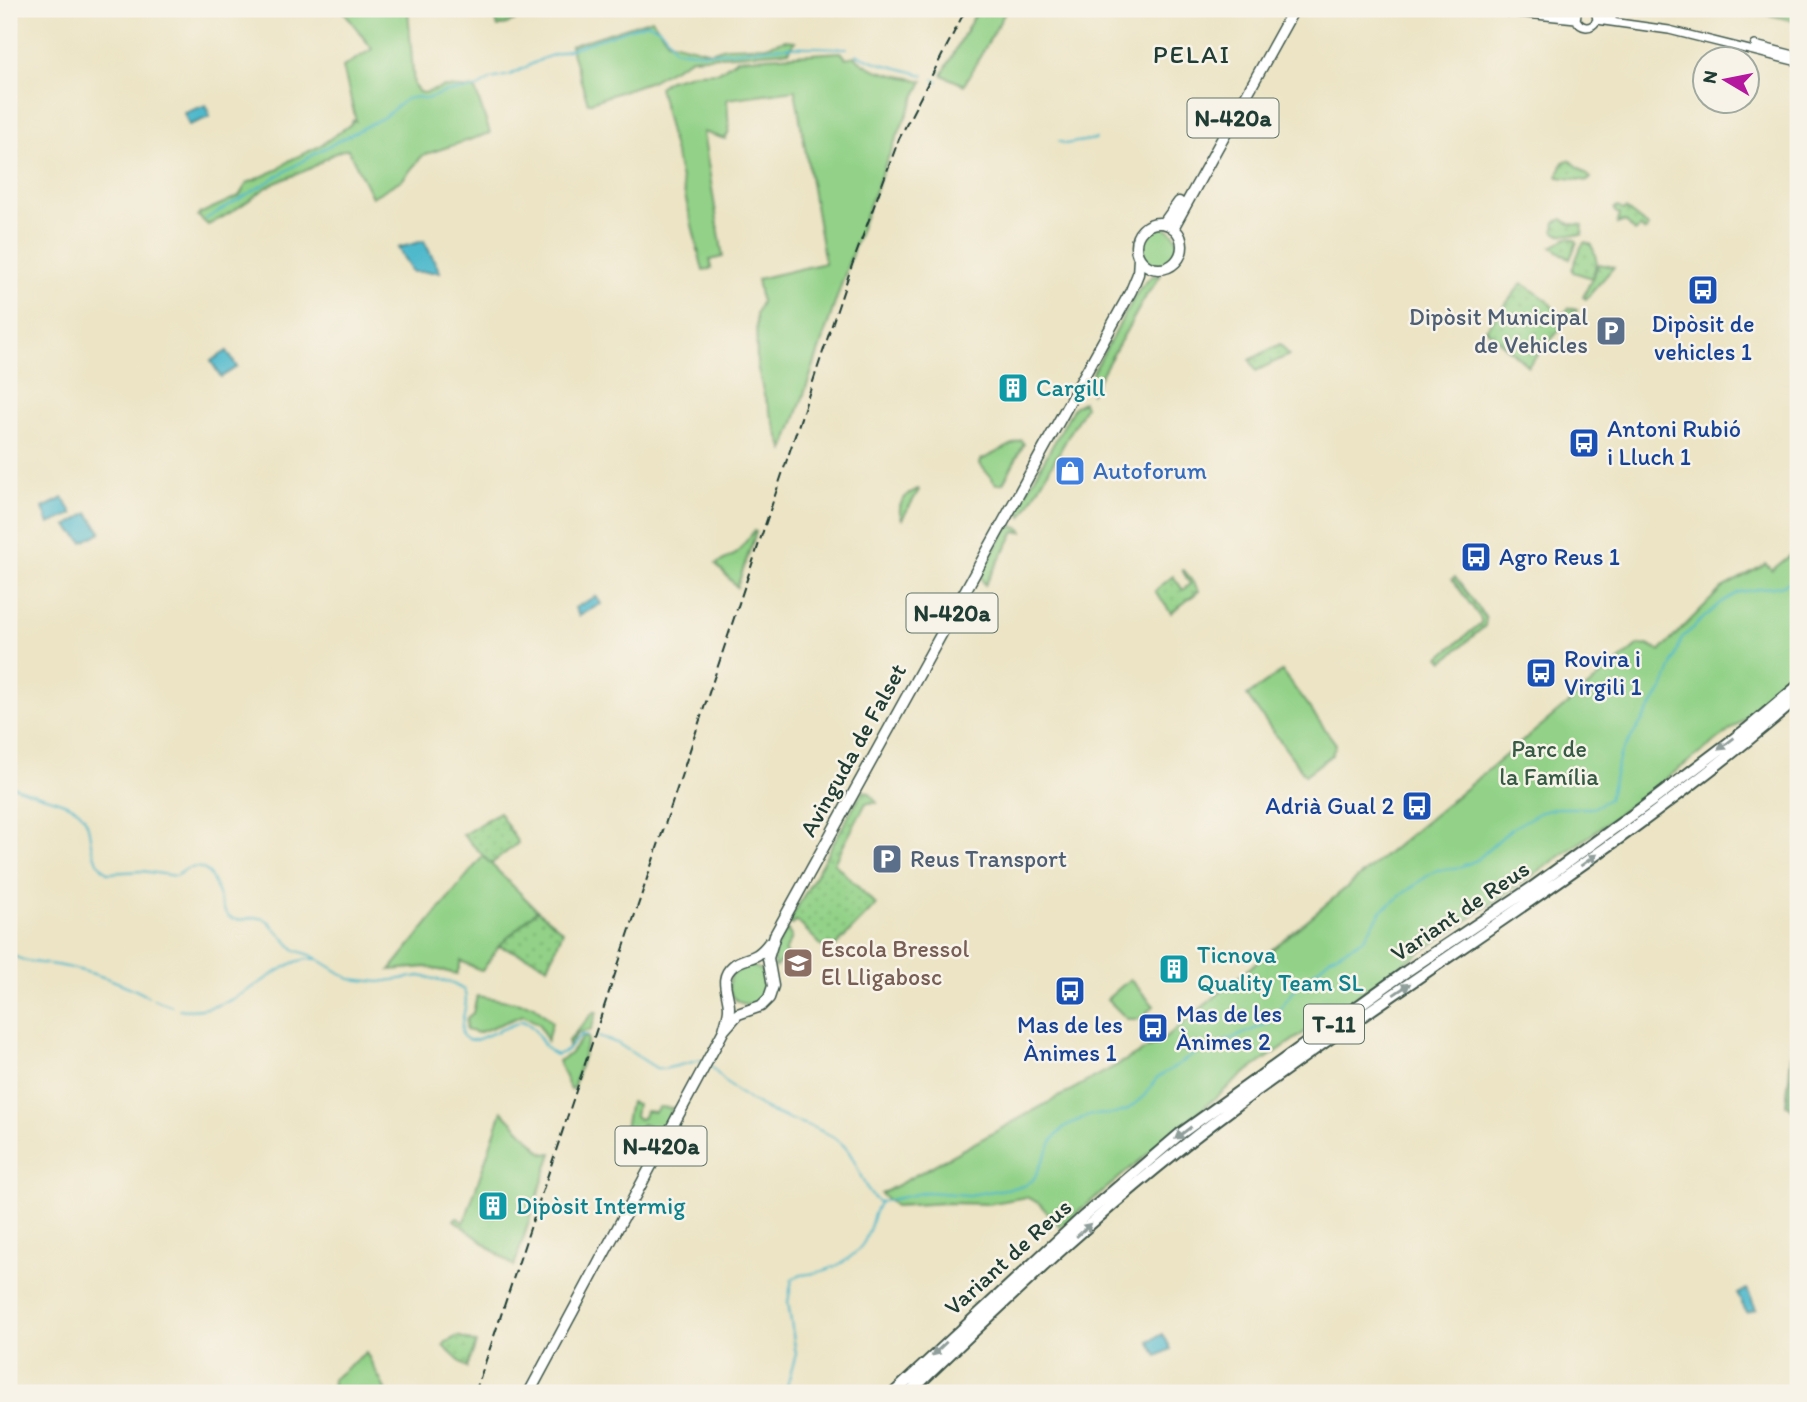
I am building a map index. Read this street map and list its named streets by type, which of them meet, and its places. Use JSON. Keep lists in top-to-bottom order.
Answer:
{
  "streets": {
    "highway": ["Variant de Reus", "T-11"],
    "main road": ["N-420a", "Avinguda de Falset"]
  },
  "crossings": [
    ["N-420a", "Avinguda de Falset"]
  ],
  "districts": ["PELAI"],
  "parks": ["Parc de la Família"],
  "places": {
    "bus stop": [
      "Dipòsit de vehicles 1",
      "Antoni Rubió i Lluch 1",
      "Agro Reus 1",
      "Rovira i Virgili 1",
      "Adrià Gual 2",
      "Mas de les Ànimes 1",
      "Mas de les Ànimes 2"
    ],
    "parking": ["Dipòsit Municipal de Vehicles", "Reus Transport"],
    "building": ["Cargill", "Ticnova Quality Team SL", "Dipòsit Intermig"],
    "shop": ["Autoforum"],
    "school or university": ["Escola Bressol El Lligabosc"]
  },
  "north": "left"
}
